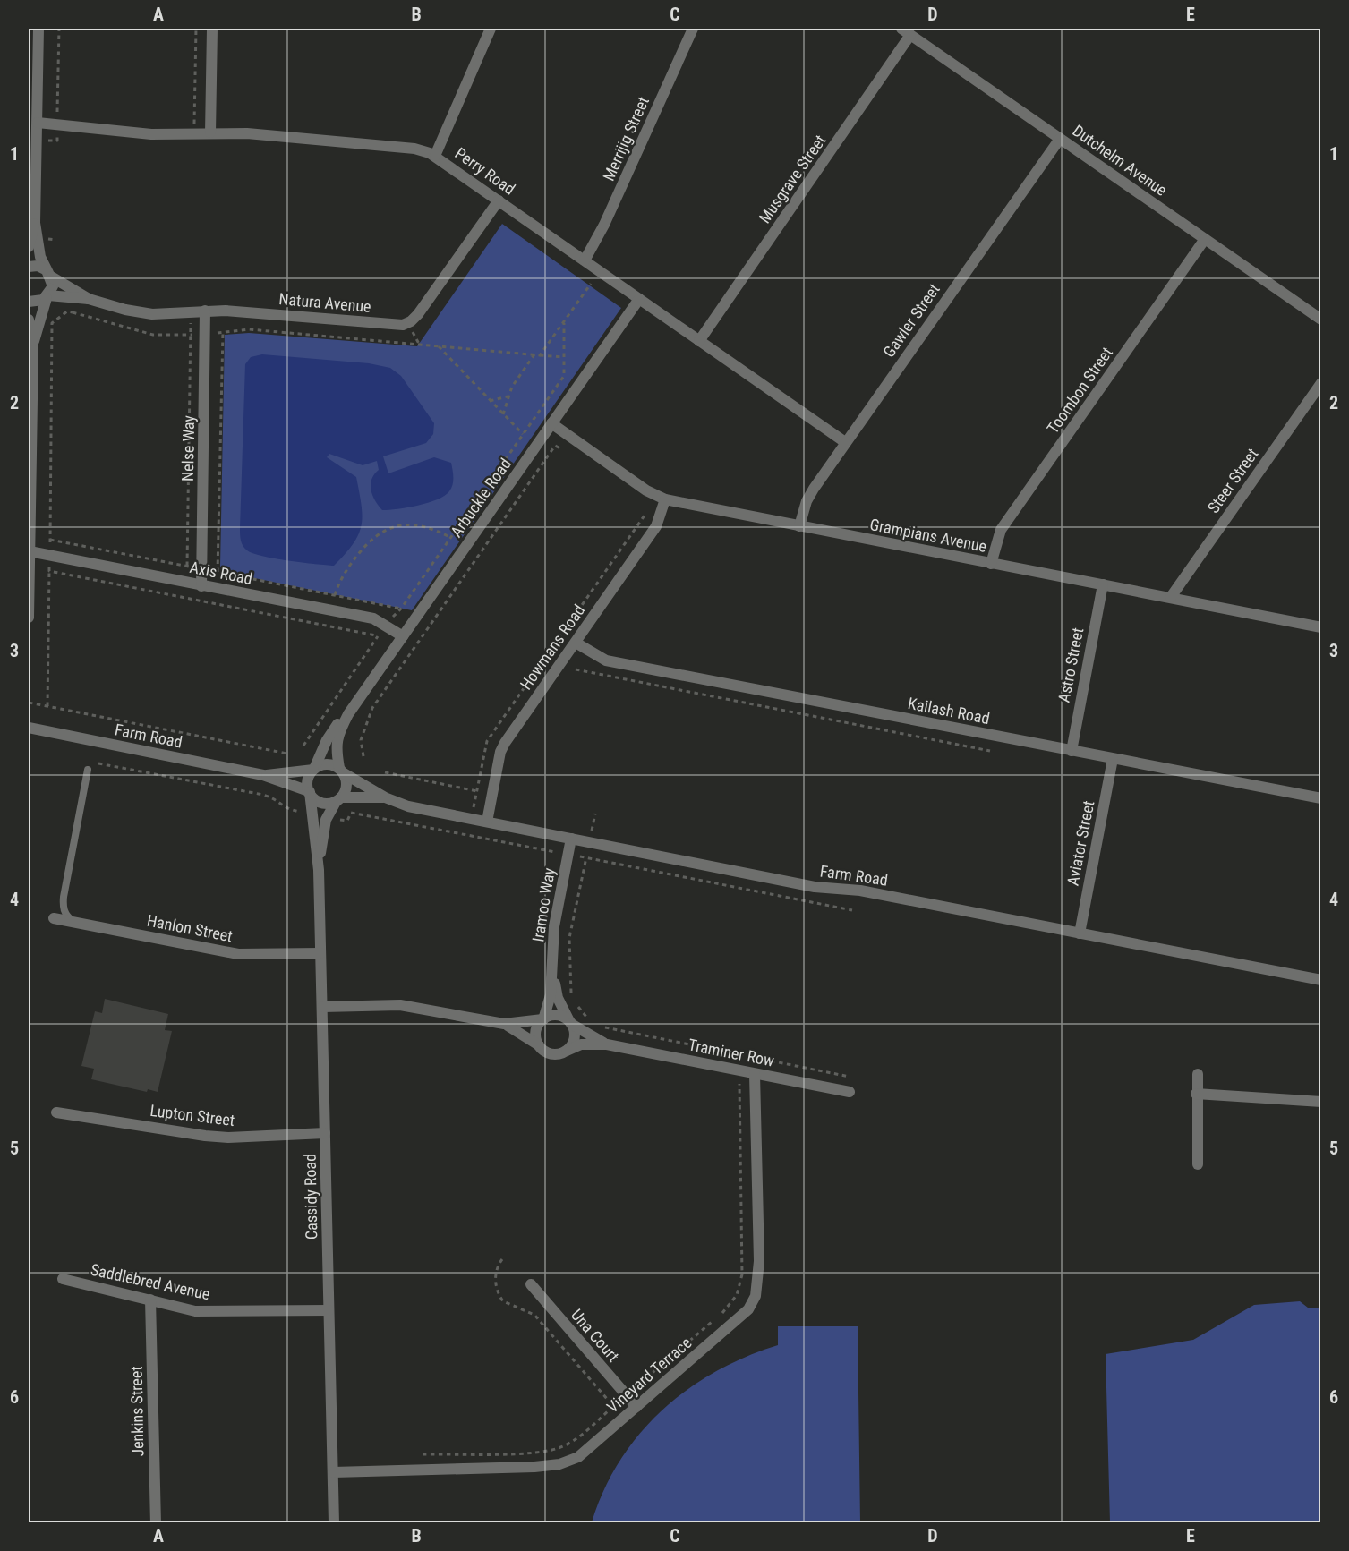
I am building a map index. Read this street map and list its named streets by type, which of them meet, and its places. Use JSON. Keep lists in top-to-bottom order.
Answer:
{
  "streets": {
    "street": [
      "Merrijig Street",
      "Dutchelm Avenue",
      "Perry Road",
      "Musgrave Street",
      "Natura Avenue",
      "Gawler Street",
      "Toombon Street",
      "Nelse Way",
      "Steer Street",
      "Arbuckle Road",
      "Grampians Avenue",
      "Axis Road",
      "Howmans Road",
      "Astro Street",
      "Kailash Road",
      "Farm Road",
      "Aviator Street",
      "Iramoo Way",
      "Hanlon Street",
      "Traminer Row",
      "Lupton Street",
      "Cassidy Road",
      "Saddlebred Avenue",
      "Una Court",
      "Vineyard Terrace",
      "Jenkins Street"
    ]
  },
  "crossings": [
    ["Merrijig Street", "Perry Road"],
    ["Dutchelm Avenue", "Musgrave Street"],
    ["Dutchelm Avenue", "Gawler Street"],
    ["Dutchelm Avenue", "Toombon Street"],
    ["Perry Road", "Musgrave Street"],
    ["Perry Road", "Natura Avenue"],
    ["Perry Road", "Gawler Street"],
    ["Perry Road", "Arbuckle Road"],
    ["Natura Avenue", "Nelse Way"],
    ["Gawler Street", "Grampians Avenue"],
    ["Toombon Street", "Grampians Avenue"],
    ["Nelse Way", "Axis Road"],
    ["Steer Street", "Grampians Avenue"],
    ["Arbuckle Road", "Grampians Avenue"],
    ["Arbuckle Road", "Axis Road"],
    ["Arbuckle Road", "Farm Road"],
    ["Arbuckle Road", "Cassidy Road"],
    ["Grampians Avenue", "Howmans Road"],
    ["Grampians Avenue", "Astro Street"],
    ["Howmans Road", "Kailash Road"],
    ["Howmans Road", "Farm Road"],
    ["Astro Street", "Kailash Road"],
    ["Kailash Road", "Aviator Street"],
    ["Farm Road", "Aviator Street"],
    ["Farm Road", "Iramoo Way"],
    ["Farm Road", "Cassidy Road"],
    ["Iramoo Way", "Traminer Row"],
    ["Hanlon Street", "Cassidy Road"],
    ["Traminer Row", "Vineyard Terrace"],
    ["Lupton Street", "Cassidy Road"],
    ["Cassidy Road", "Saddlebred Avenue"],
    ["Cassidy Road", "Vineyard Terrace"],
    ["Saddlebred Avenue", "Jenkins Street"],
    ["Una Court", "Vineyard Terrace"]
  ],
  "grid": {
    "columns": [
      "A",
      "B",
      "C",
      "D",
      "E"
    ],
    "rows": [
      "1",
      "2",
      "3",
      "4",
      "5",
      "6"
    ]
  }
}
